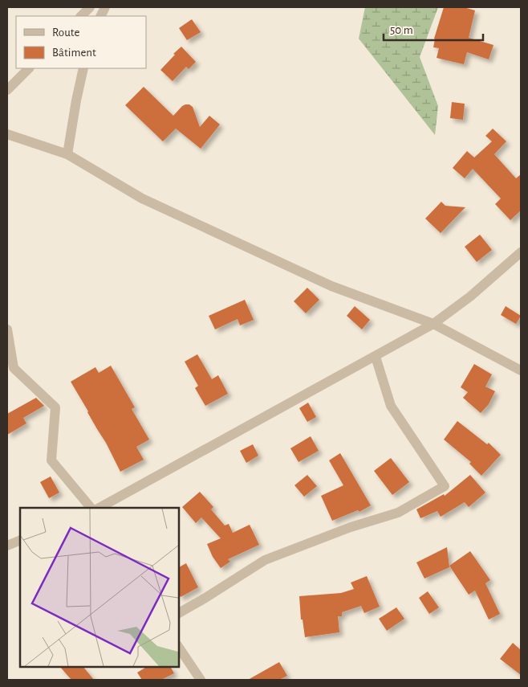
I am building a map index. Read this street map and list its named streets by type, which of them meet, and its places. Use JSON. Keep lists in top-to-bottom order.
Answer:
{
  "legend": ["Route", "Bâtiment"],
  "scale_bar": "50 m"
}
